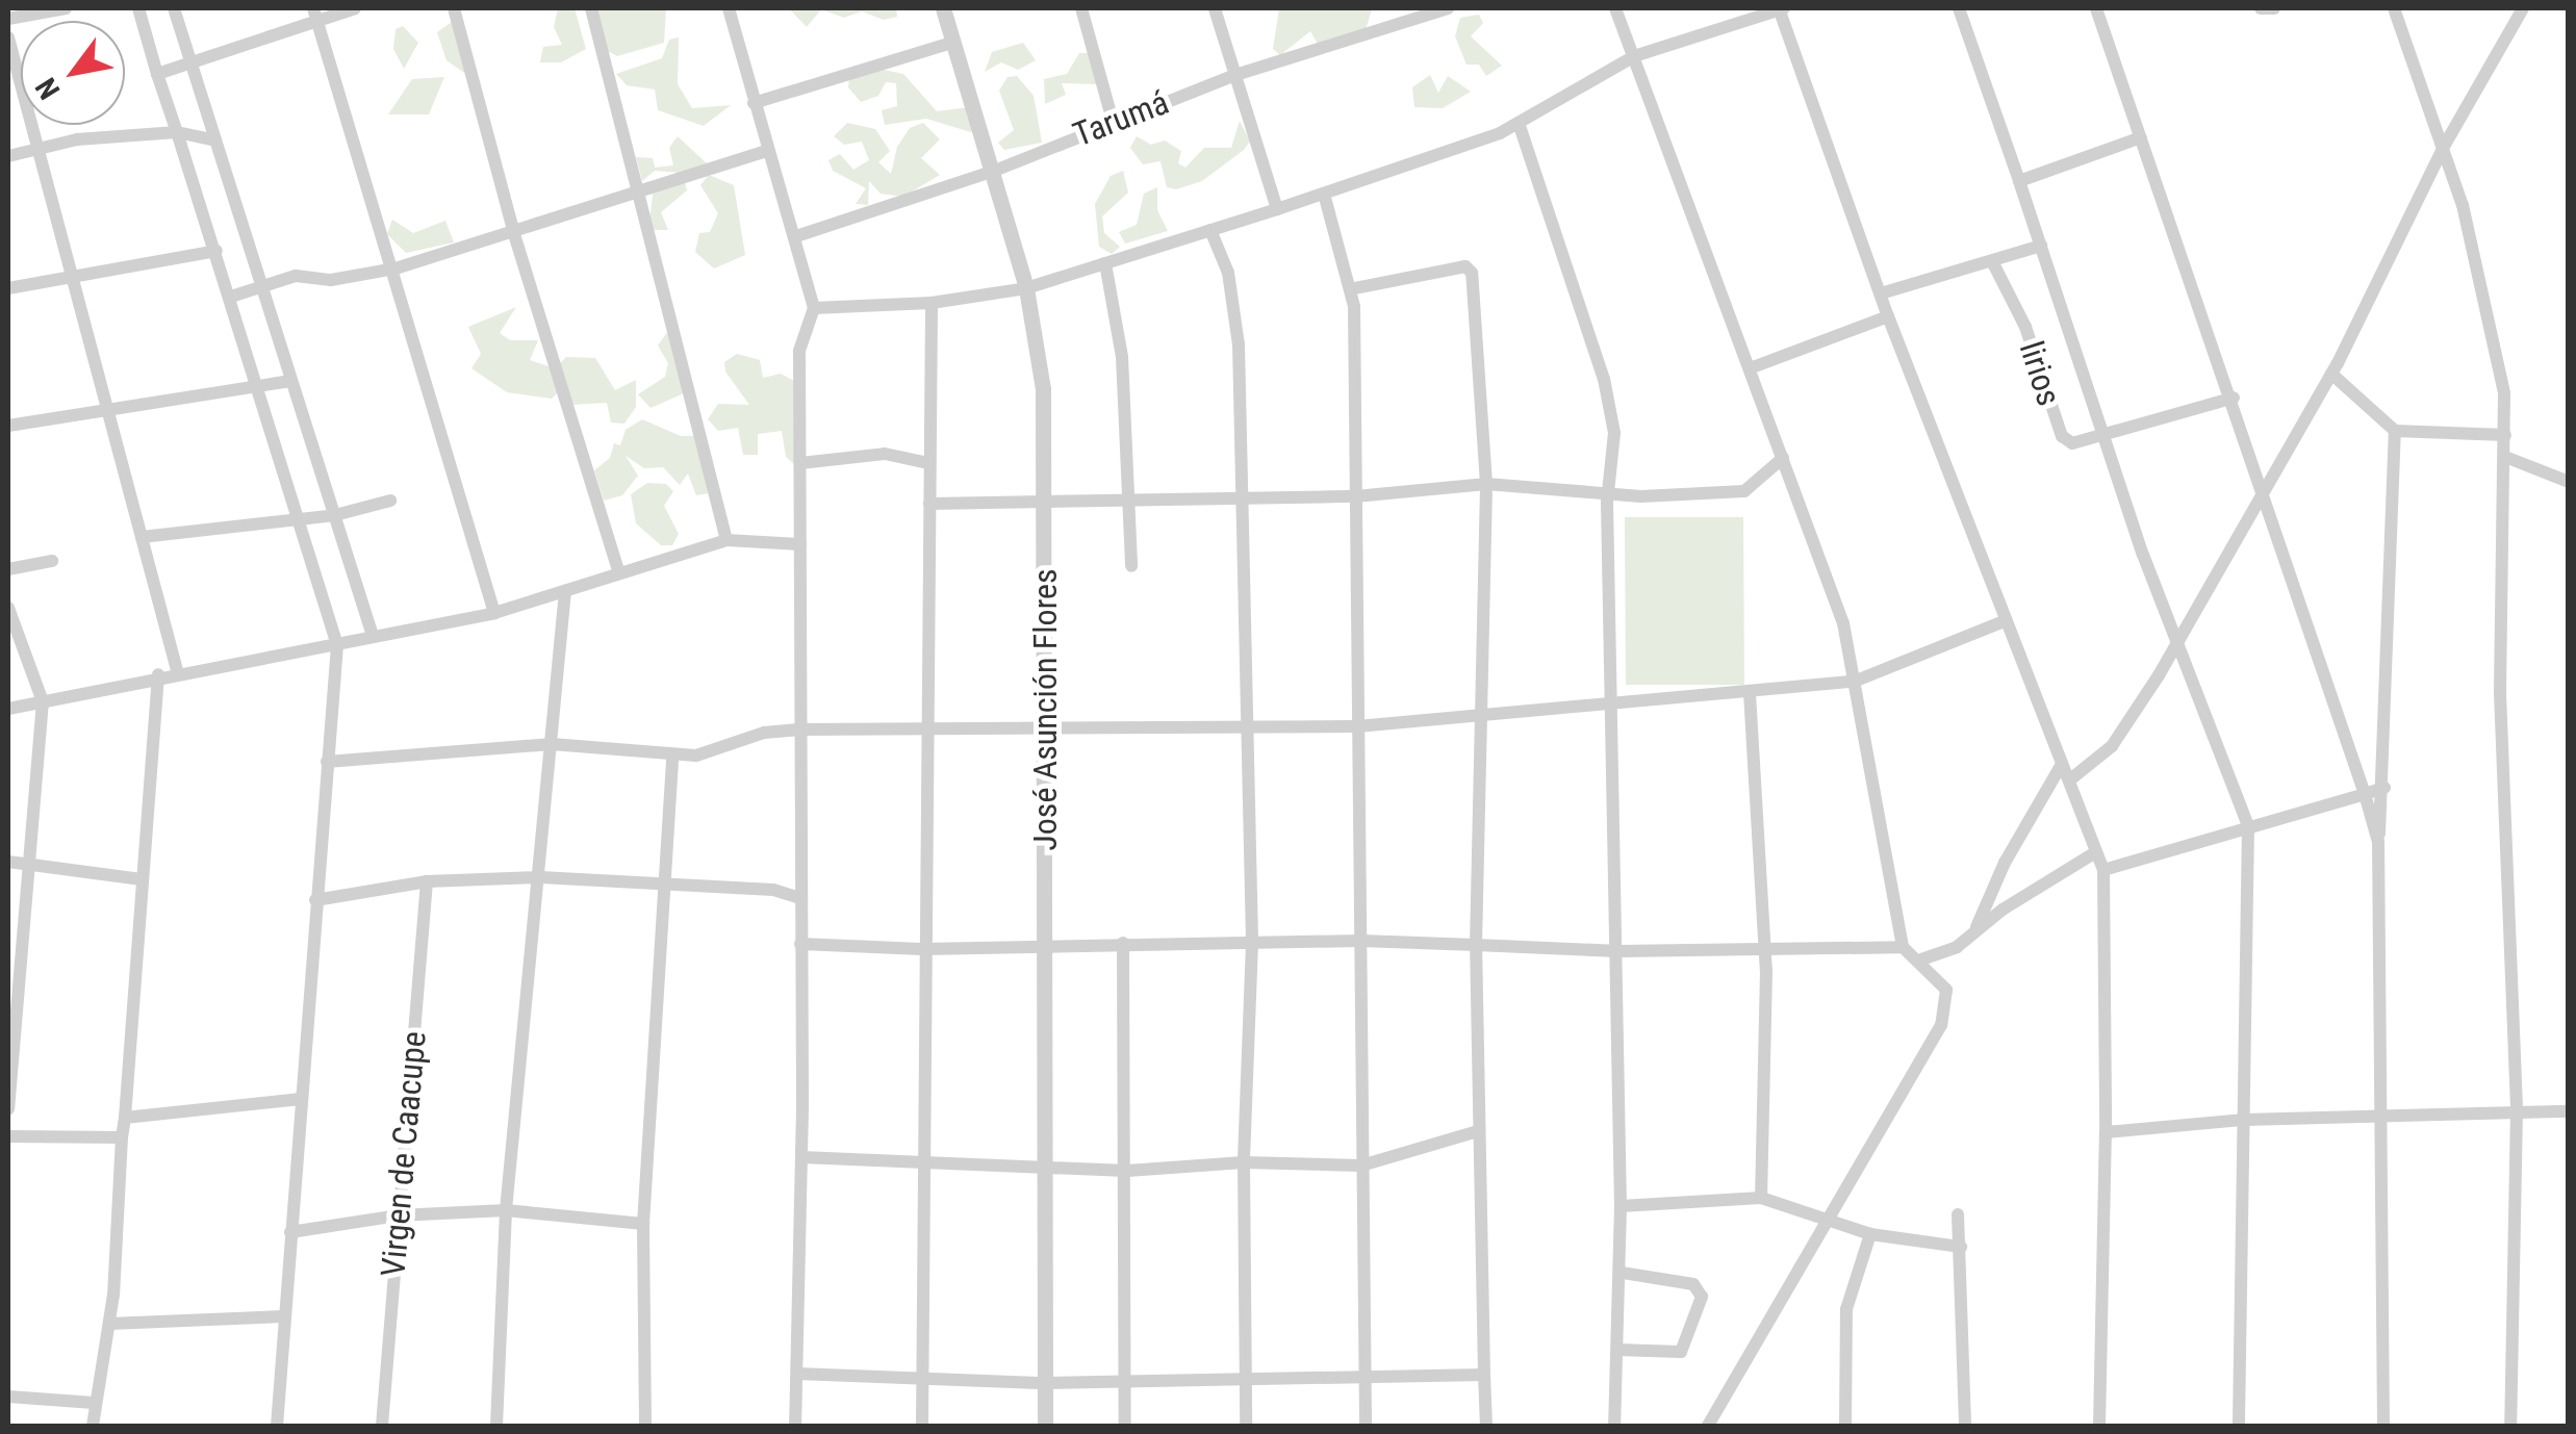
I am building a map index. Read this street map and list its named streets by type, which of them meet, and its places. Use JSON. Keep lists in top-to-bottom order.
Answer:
{
  "streets": {
    "street": [
      "Tarumá",
      "lirios",
      "José Asunción Flores",
      "Virgen de Caacupe"
    ]
  },
  "crossings": [
    ["Tarumá", "José Asunción Flores"]
  ],
  "north": "bottom left"
}
